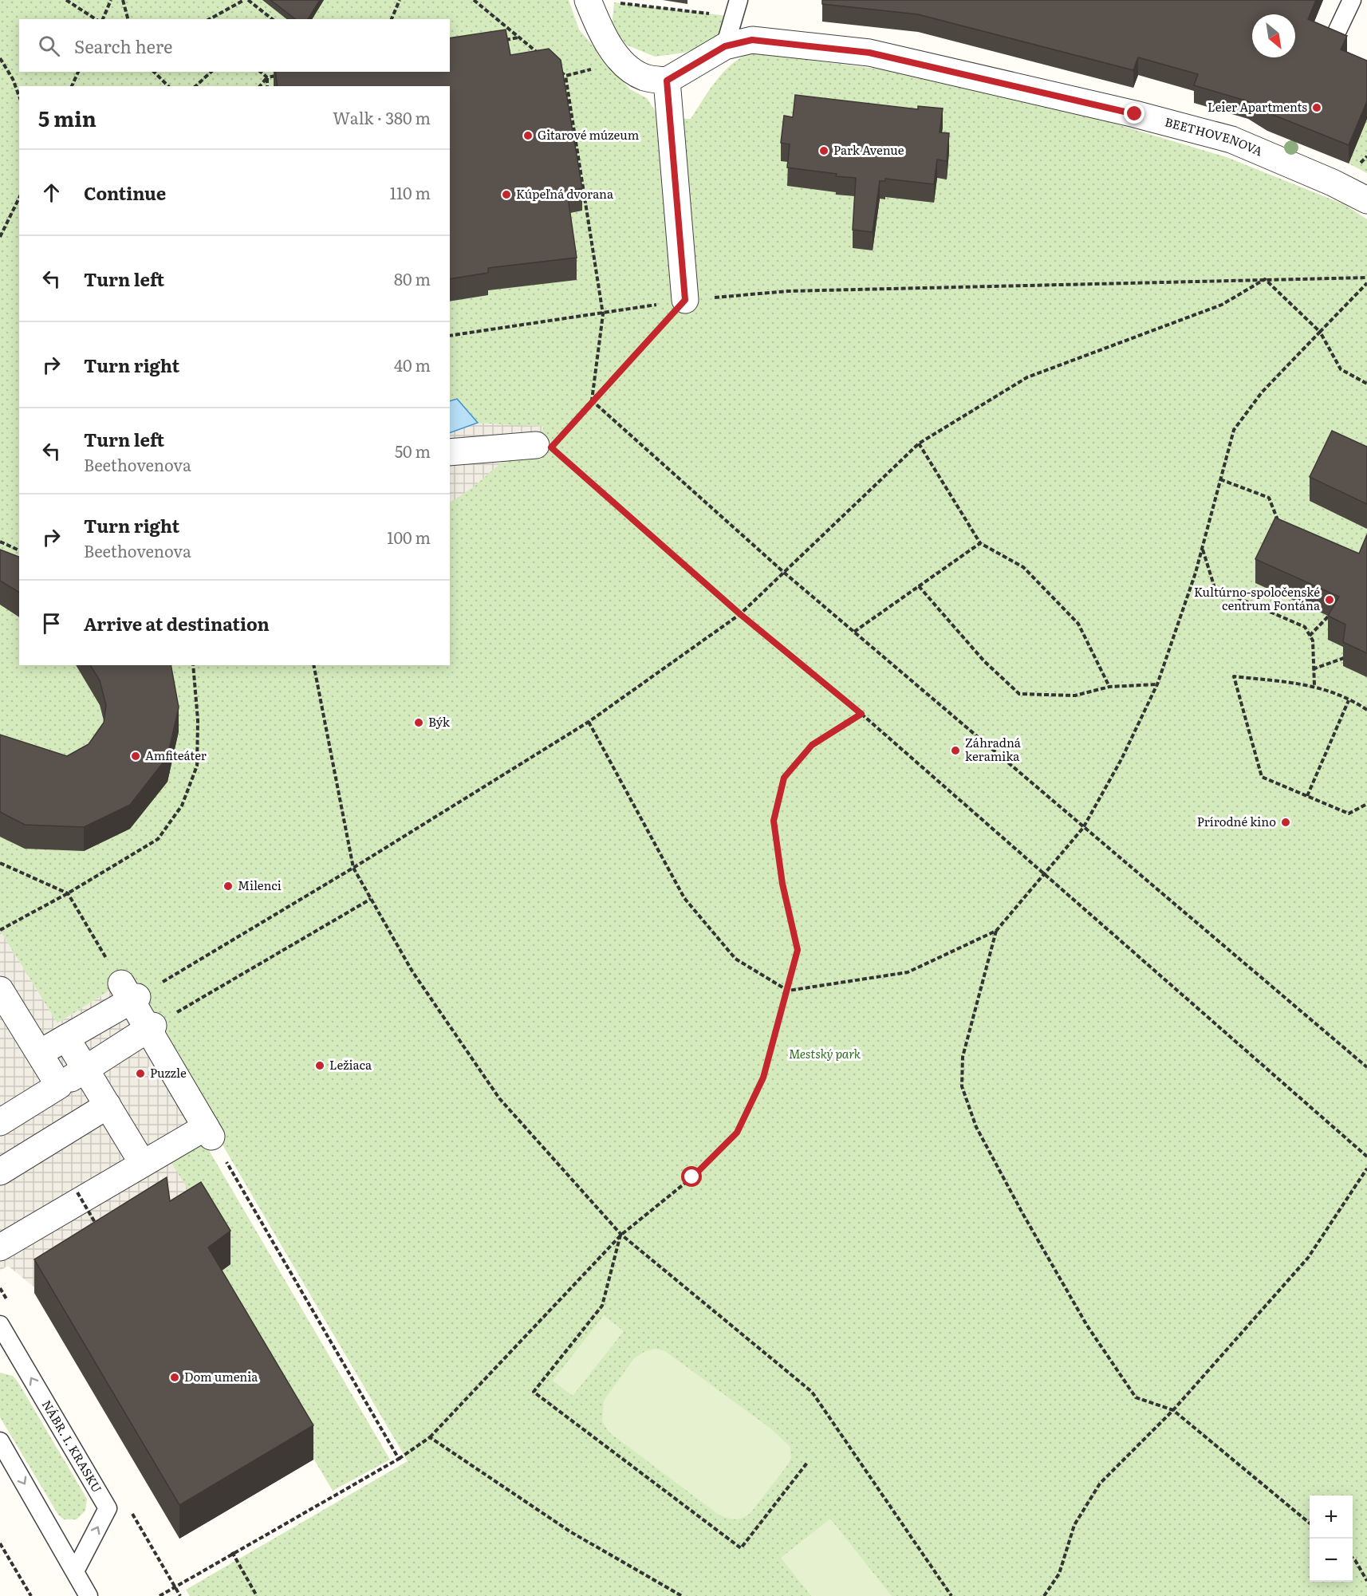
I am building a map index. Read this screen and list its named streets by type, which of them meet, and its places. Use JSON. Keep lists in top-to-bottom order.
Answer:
{
  "streets": {
    "street": ["BEETHOVENOVA"],
    "lane": ["NÁBR. I. KRASKU"]
  },
  "parks": ["Mestský park"],
  "places": [
    "Leier Apartments",
    "Gitarové múzeum",
    "Park Avenue",
    "Kúpeľná dvorana",
    "Kultúrno-spoločenské centrum Fontána",
    "Býk",
    "Záhradná keramika",
    "Amfiteáter",
    "Prírodné kino",
    "Milenci",
    "Ležiaca",
    "Puzzle",
    "Dom umenia"
  ],
  "north": "bottom right",
  "page": {
    "search": "Search here",
    "heading": ["5 min", "Walk · 380 m"],
    "list": [
      ["Continue", "110 m"],
      ["Turn left", "80 m"],
      ["Turn right", "40 m"],
      ["Turn left", "Beethovenova", "50 m"],
      ["Turn right", "Beethovenova", "100 m"],
      "Arrive at destination"
    ],
    "map_buttons": ["+", "−"]
  }
}
